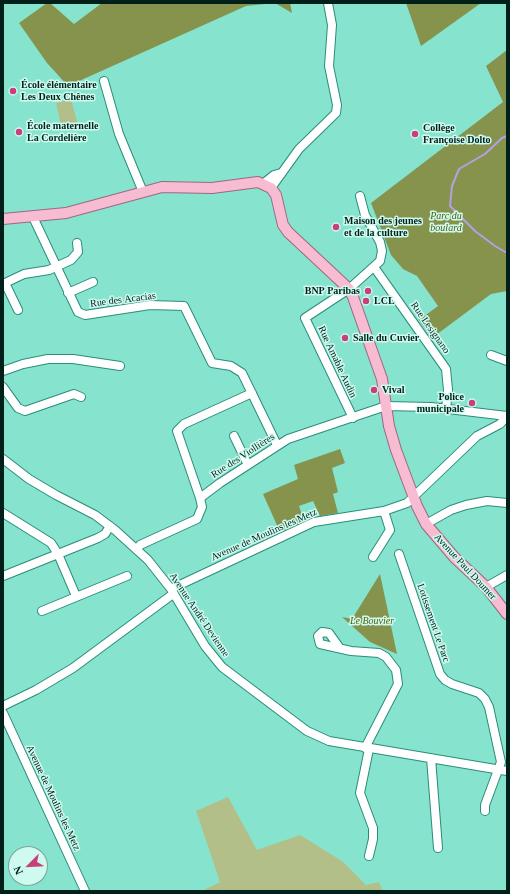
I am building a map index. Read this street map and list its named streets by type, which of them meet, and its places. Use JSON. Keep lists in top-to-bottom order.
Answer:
{
  "streets": {
    "main road": ["Avenue Paul Doumer"],
    "street": [
      "Rue des Acacias",
      "Rue Lesignano",
      "Rue Amable Audin",
      "Rue des Viollières",
      "Avenue de Moulins les Metz",
      "Avenue André Devienne",
      "Lotissement Le Parc"
    ]
  },
  "crossings": [
    ["Rue des Acacias", "Rue des Viollières"],
    ["Rue Lesignano", "Rue Amable Audin"],
    ["Rue Amable Audin", "Rue des Viollières"],
    ["Rue Amable Audin", "Avenue Paul Doumer"],
    ["Rue des Viollières", "Avenue Paul Doumer"],
    ["Avenue de Moulins les Metz", "Avenue Paul Doumer"],
    ["Avenue de Moulins les Metz", "Avenue André Devienne"],
    ["Avenue André Devienne", "Lotissement Le Parc"]
  ],
  "parks": ["Parc du boulard", "Le Bouvier"],
  "places": [
    "École élémentaire Les Deux Chênes",
    "École maternelle La Cordelière",
    "Collège Françoise Dolto",
    "Maison des jeunes et de la culture",
    "BNP Paribas",
    "LCL",
    "Salle du Cuvier",
    "Vival",
    "Police municipale"
  ],
  "north": "bottom left"
}
